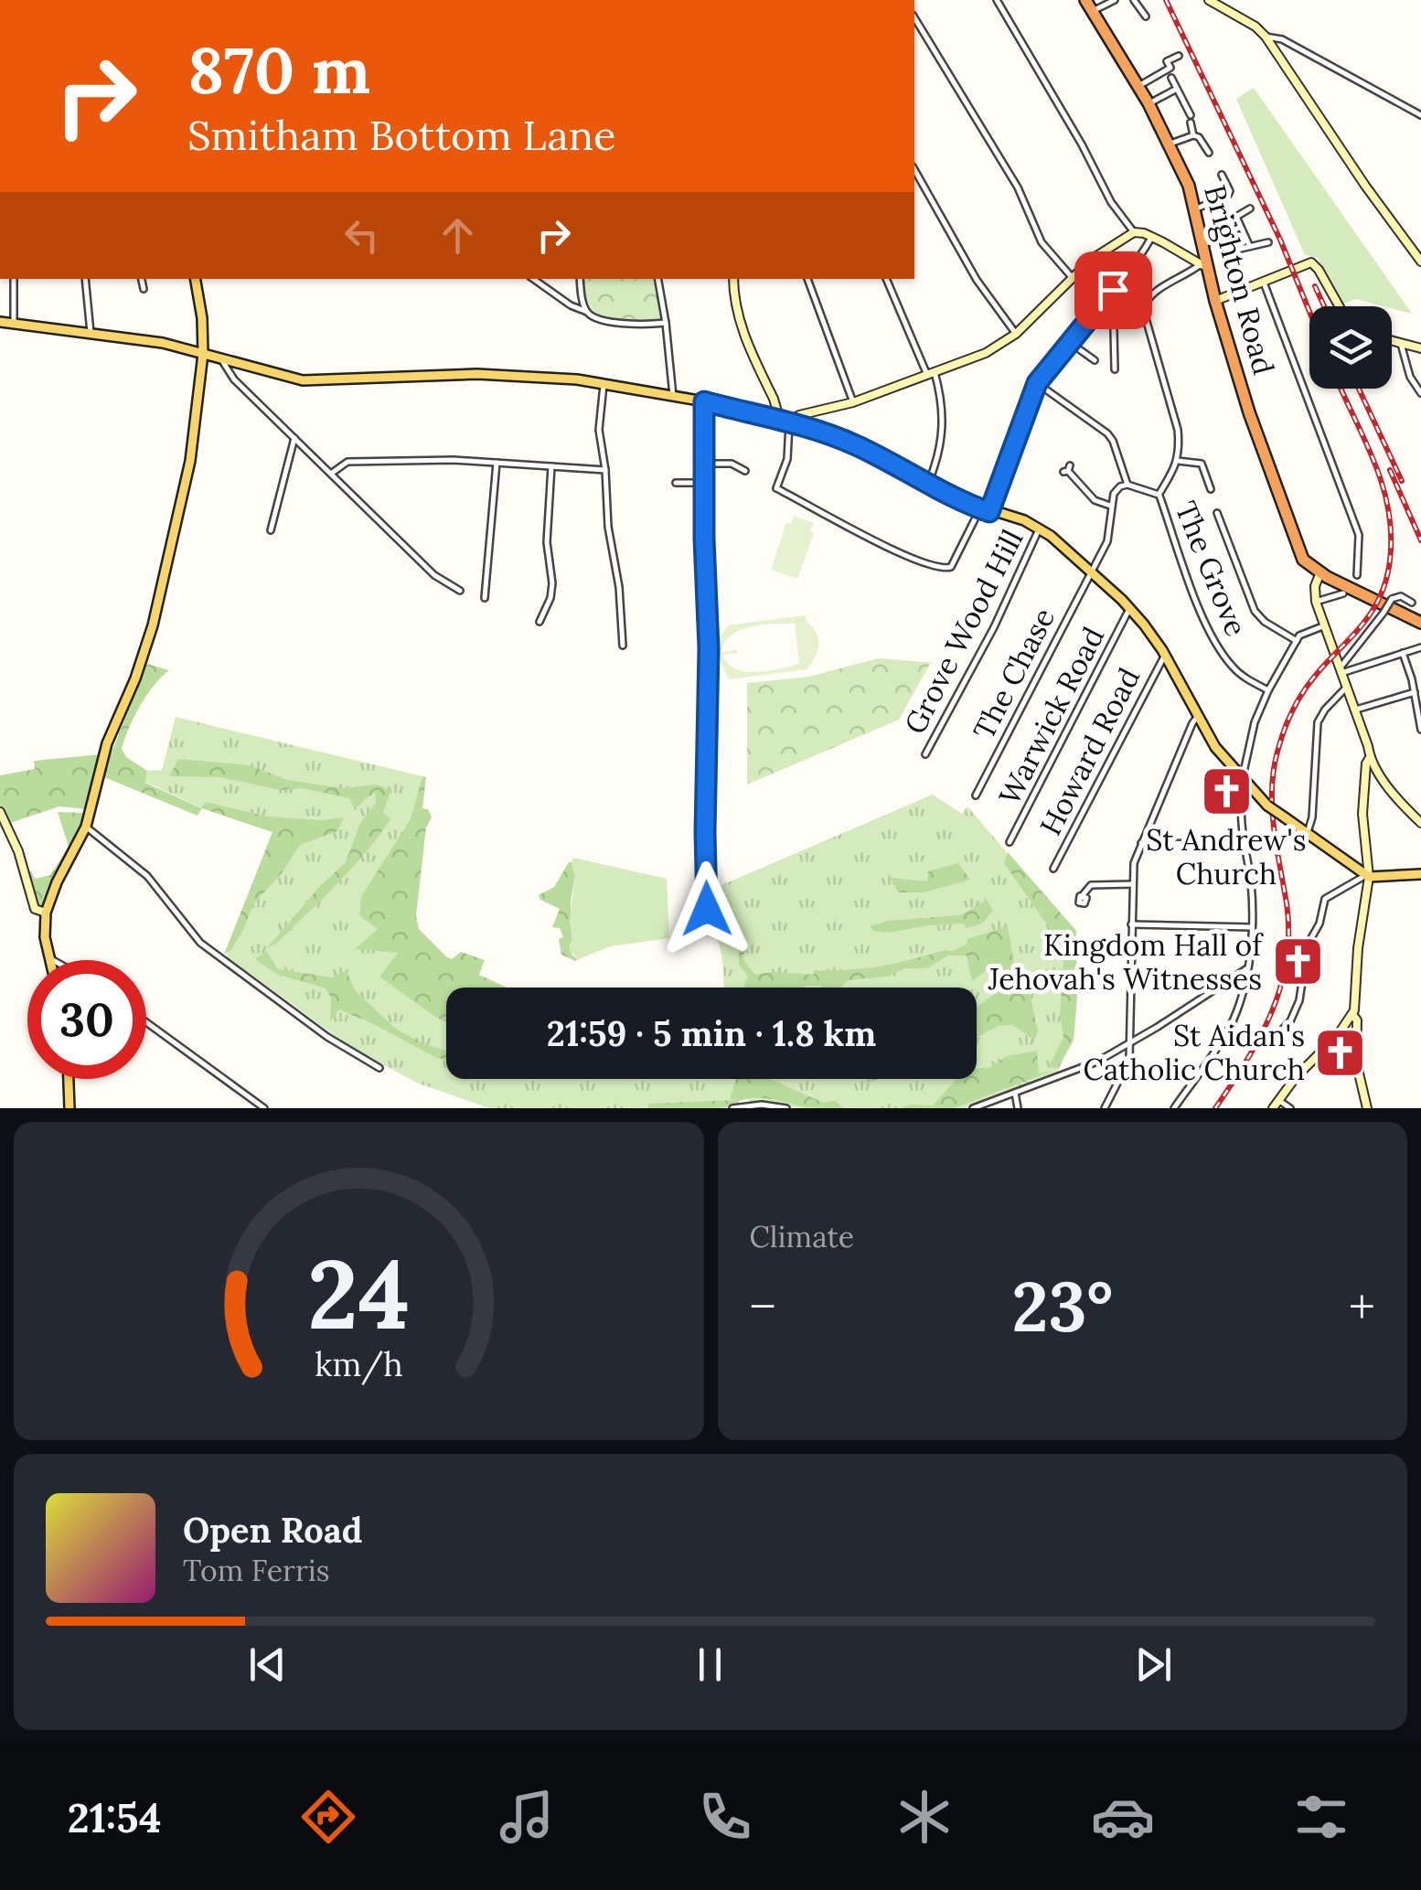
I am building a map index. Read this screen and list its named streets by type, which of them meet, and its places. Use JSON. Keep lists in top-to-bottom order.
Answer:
{
  "streets": {
    "highway": ["Brighton Road"],
    "street": [
      "The Grove",
      "Grove Wood Hill",
      "The Chase",
      "Warwick Road",
      "Howard Road"
    ]
  },
  "places": {
    "church": ["St Andrew's Church", "Kingdom Hall of Jehovah's Witnesses", "St Aidan's Catholic Church"]
  },
  "page": {
    "turn": ["870 m", "Smitham Bottom Lane"],
    "limit": "30",
    "trip": "21:59 · 5 min · 1.8 km",
    "tile": "Climate",
    "heat": ["−", "23°", "+"],
    "song": ["Open Road", "Tom Ferris"],
    "tabs": "21:54",
    "gauge": ["24", "km/h"]
  }
}
